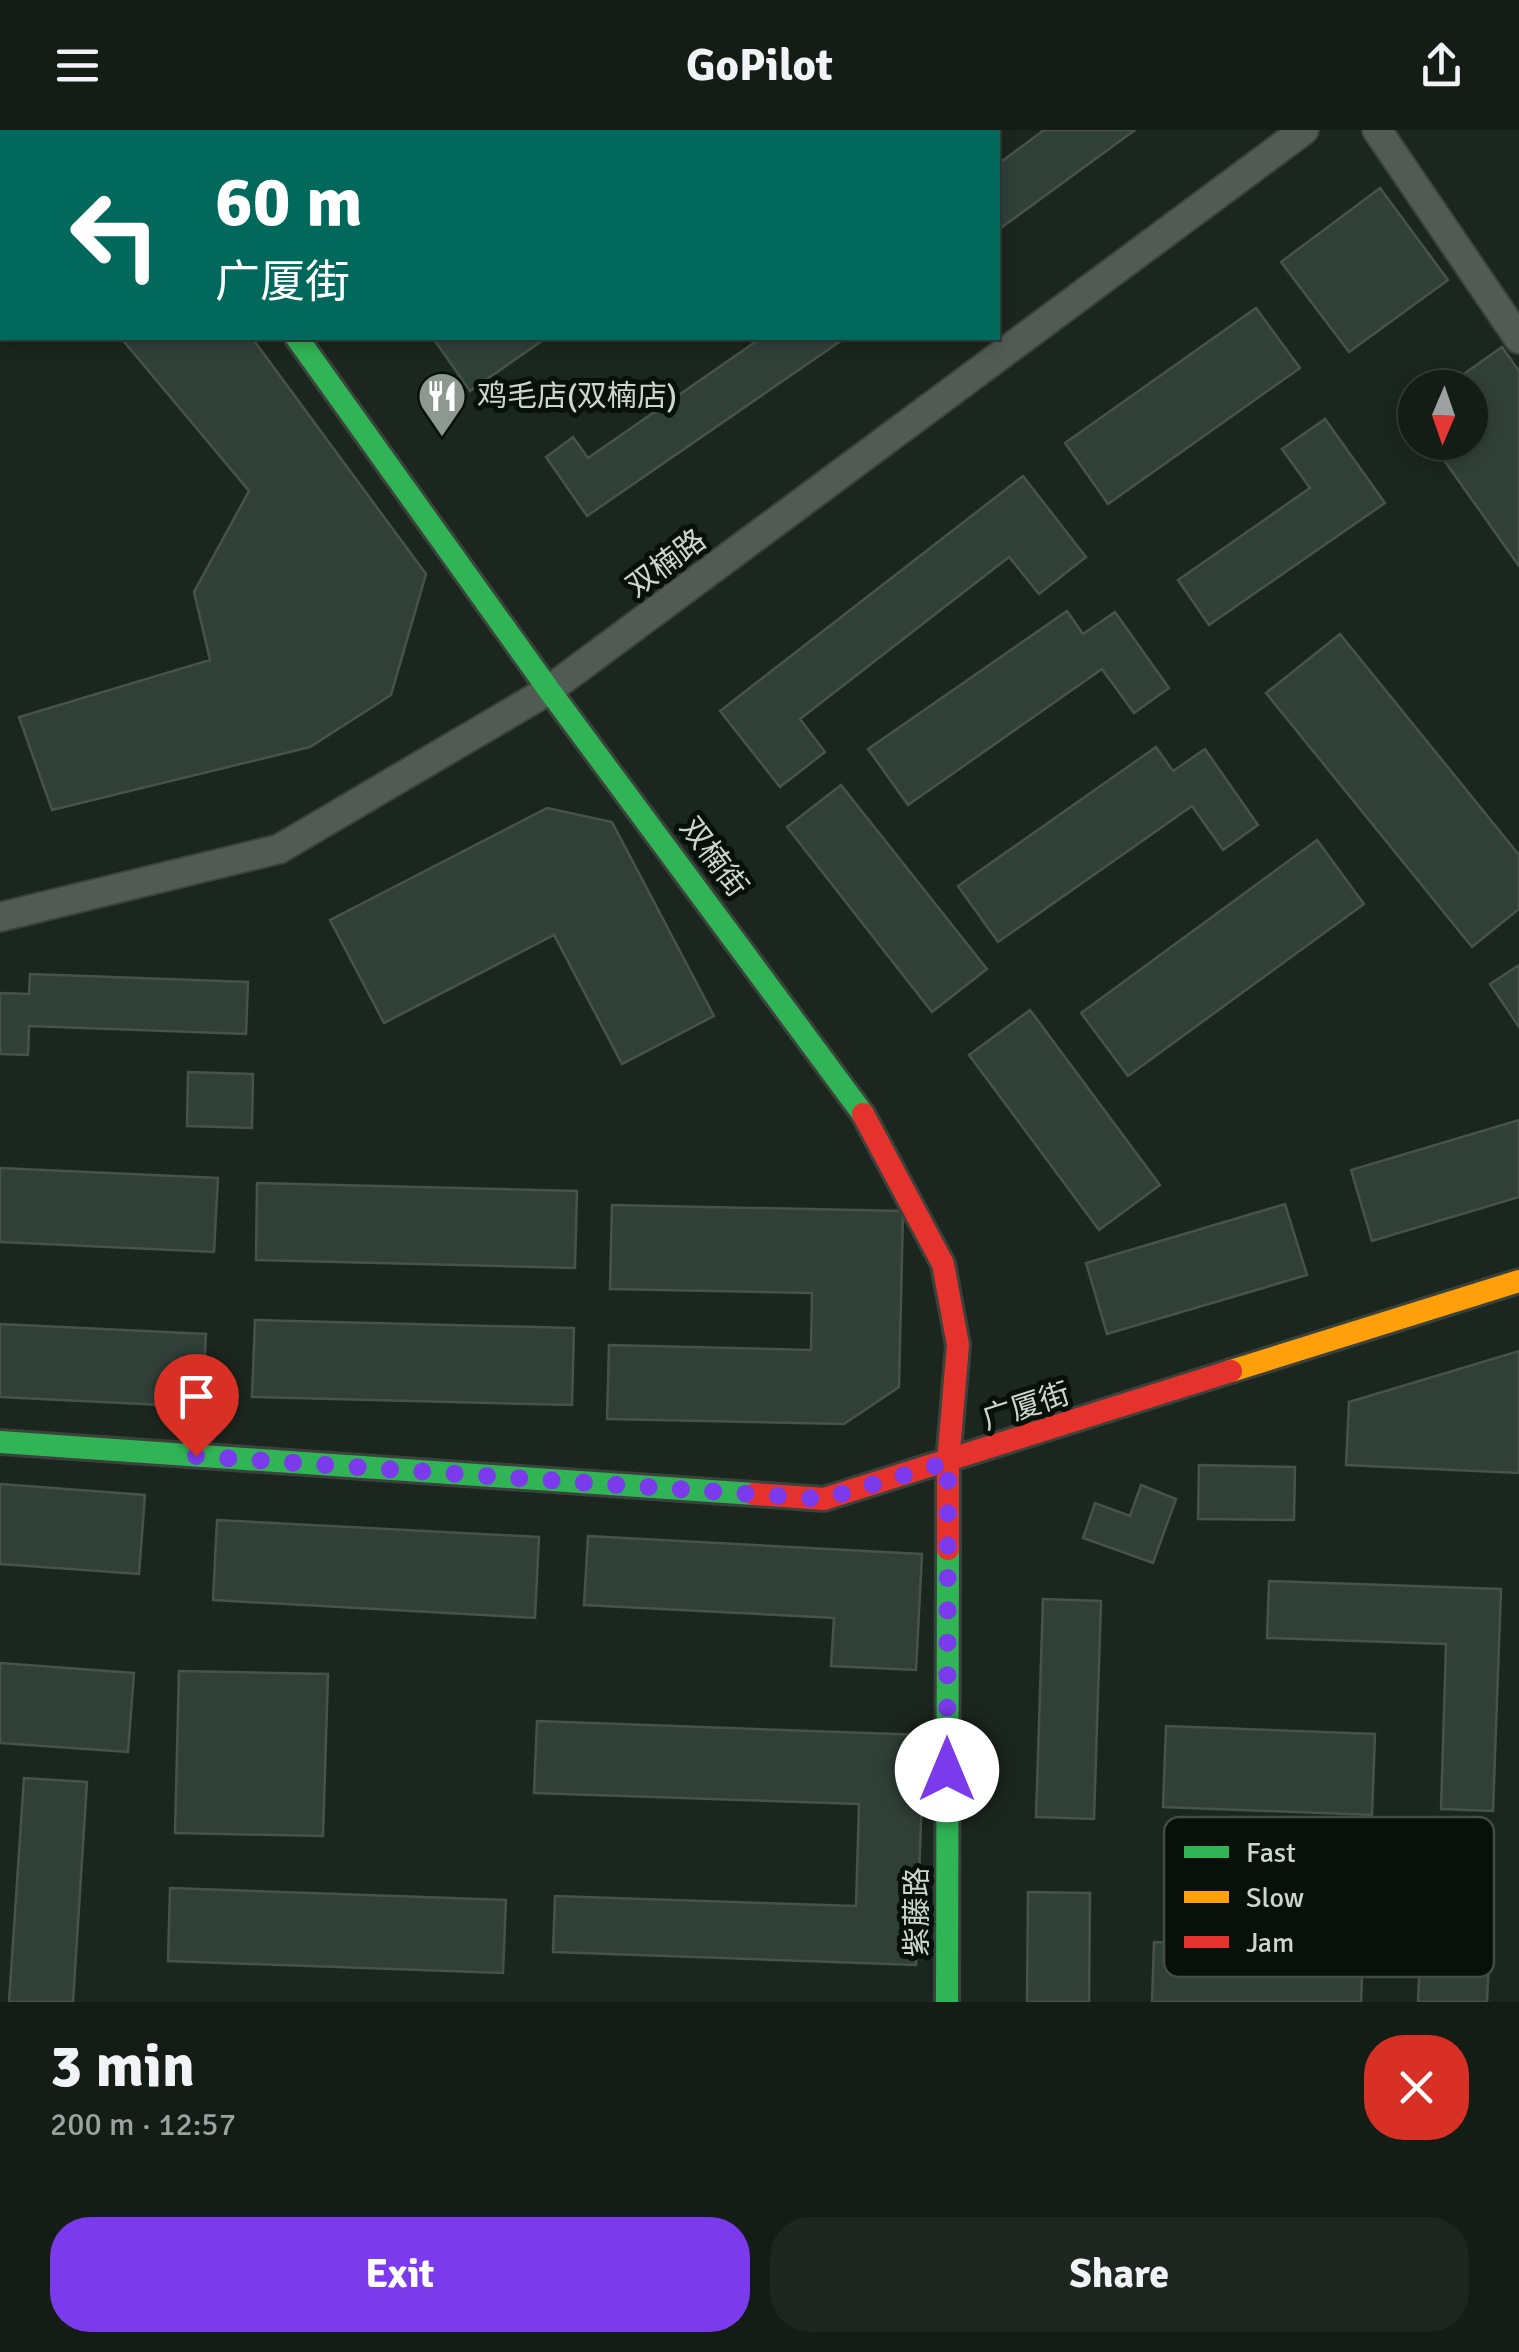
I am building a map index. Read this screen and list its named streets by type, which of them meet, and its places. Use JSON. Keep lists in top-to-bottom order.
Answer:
{
  "streets": {
    "street": [
      "双楠路",
      "双楠街",
      "广厦街",
      "紫藤路"
    ]
  },
  "crossings": [
    ["双楠路", "双楠街"],
    ["双楠街", "广厦街"],
    ["双楠街", "紫藤路"],
    ["广厦街", "紫藤路"]
  ],
  "places": {
    "restaurant": ["鸡毛店(双楠店)"]
  },
  "legend": ["Fast", "Slow", "Jam"],
  "north": "bottom",
  "page": {
    "header": "GoPilot",
    "turn": ["60 m", "广厦街"],
    "heading": ["3 min", "200 m · 12:57"],
    "buttons": ["Exit", "Share"]
  }
}
